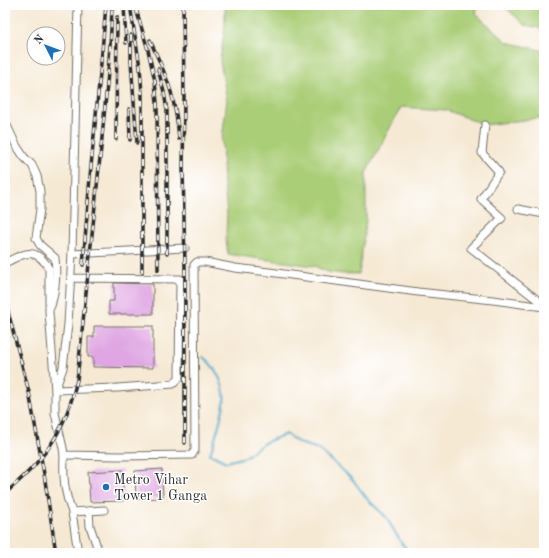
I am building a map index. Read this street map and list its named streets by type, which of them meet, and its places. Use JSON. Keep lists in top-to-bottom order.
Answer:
{
  "places": ["Metro Vihar Tower 1 Ganga"],
  "north": "top left"
}
